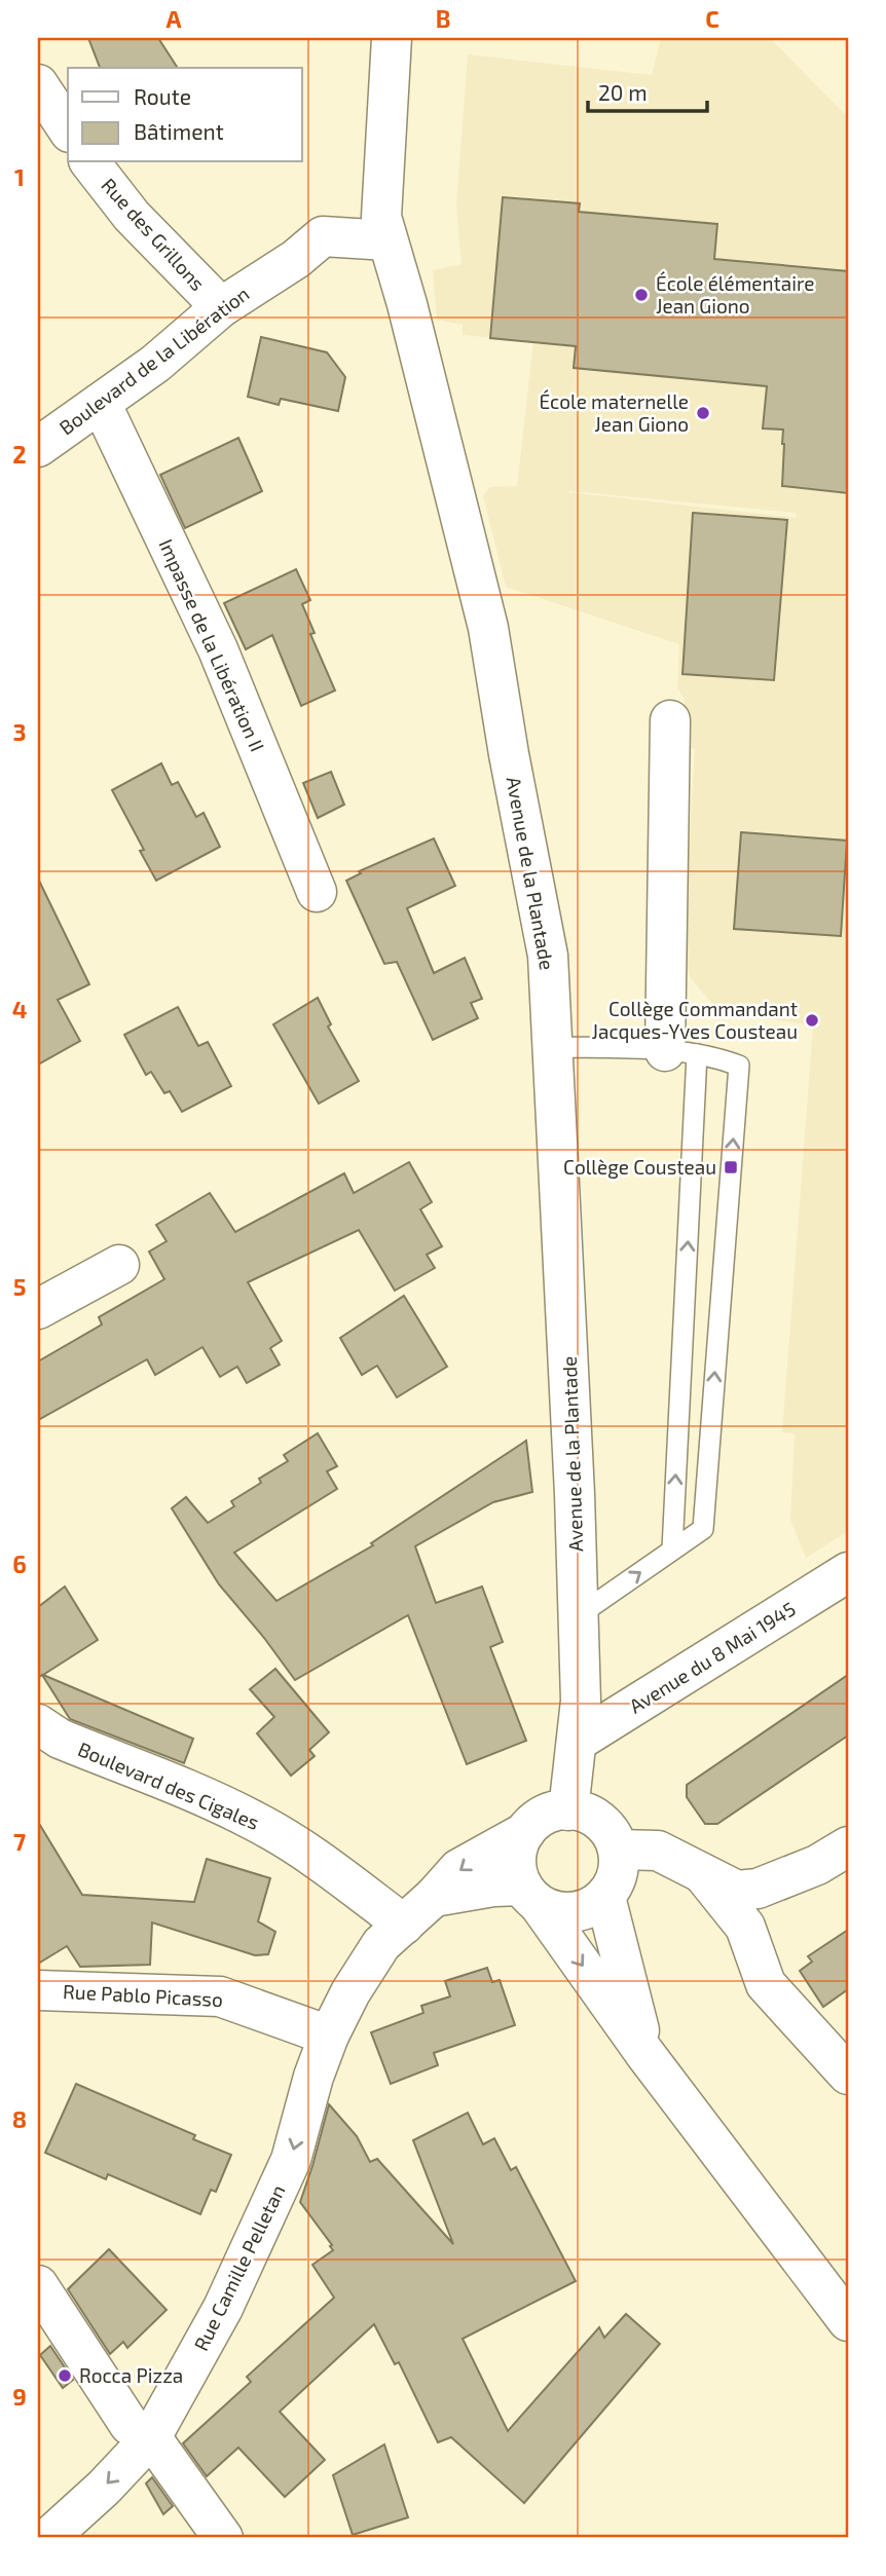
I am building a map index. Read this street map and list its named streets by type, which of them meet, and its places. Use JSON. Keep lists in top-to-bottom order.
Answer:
{
  "streets": {
    "street": [
      "Rue des Grillons",
      "Boulevard de la Libération",
      "Impasse de la Libération II",
      "Avenue de la Plantade",
      "Avenue du 8 Mai 1945",
      "Boulevard des Cigales",
      "Rue Pablo Picasso",
      "Rue Camille Pelletan"
    ]
  },
  "crossings": [
    ["Rue des Grillons", "Boulevard de la Libération"],
    ["Boulevard de la Libération", "Impasse de la Libération II"],
    ["Boulevard de la Libération", "Avenue de la Plantade"],
    ["Avenue de la Plantade", "Avenue du 8 Mai 1945"],
    ["Avenue de la Plantade", "Rue Camille Pelletan"],
    ["Boulevard des Cigales", "Rue Camille Pelletan"],
    ["Rue Pablo Picasso", "Rue Camille Pelletan"]
  ],
  "one_way": ["Rue Camille Pelletan"],
  "places": {
    "other": [
      "École élémentaire Jean Giono",
      "École maternelle Jean Giono",
      "Collège Commandant Jacques-Yves Cousteau",
      "Rocca Pizza"
    ],
    "transit": ["Collège Cousteau"]
  },
  "legend": ["Route", "Bâtiment"],
  "scale_bar": "20 m",
  "grid": {
    "columns": ["A", "B", "C"],
    "rows": [
      "1",
      "2",
      "3",
      "4",
      "5",
      "6",
      "7",
      "8",
      "9"
    ]
  }
}
